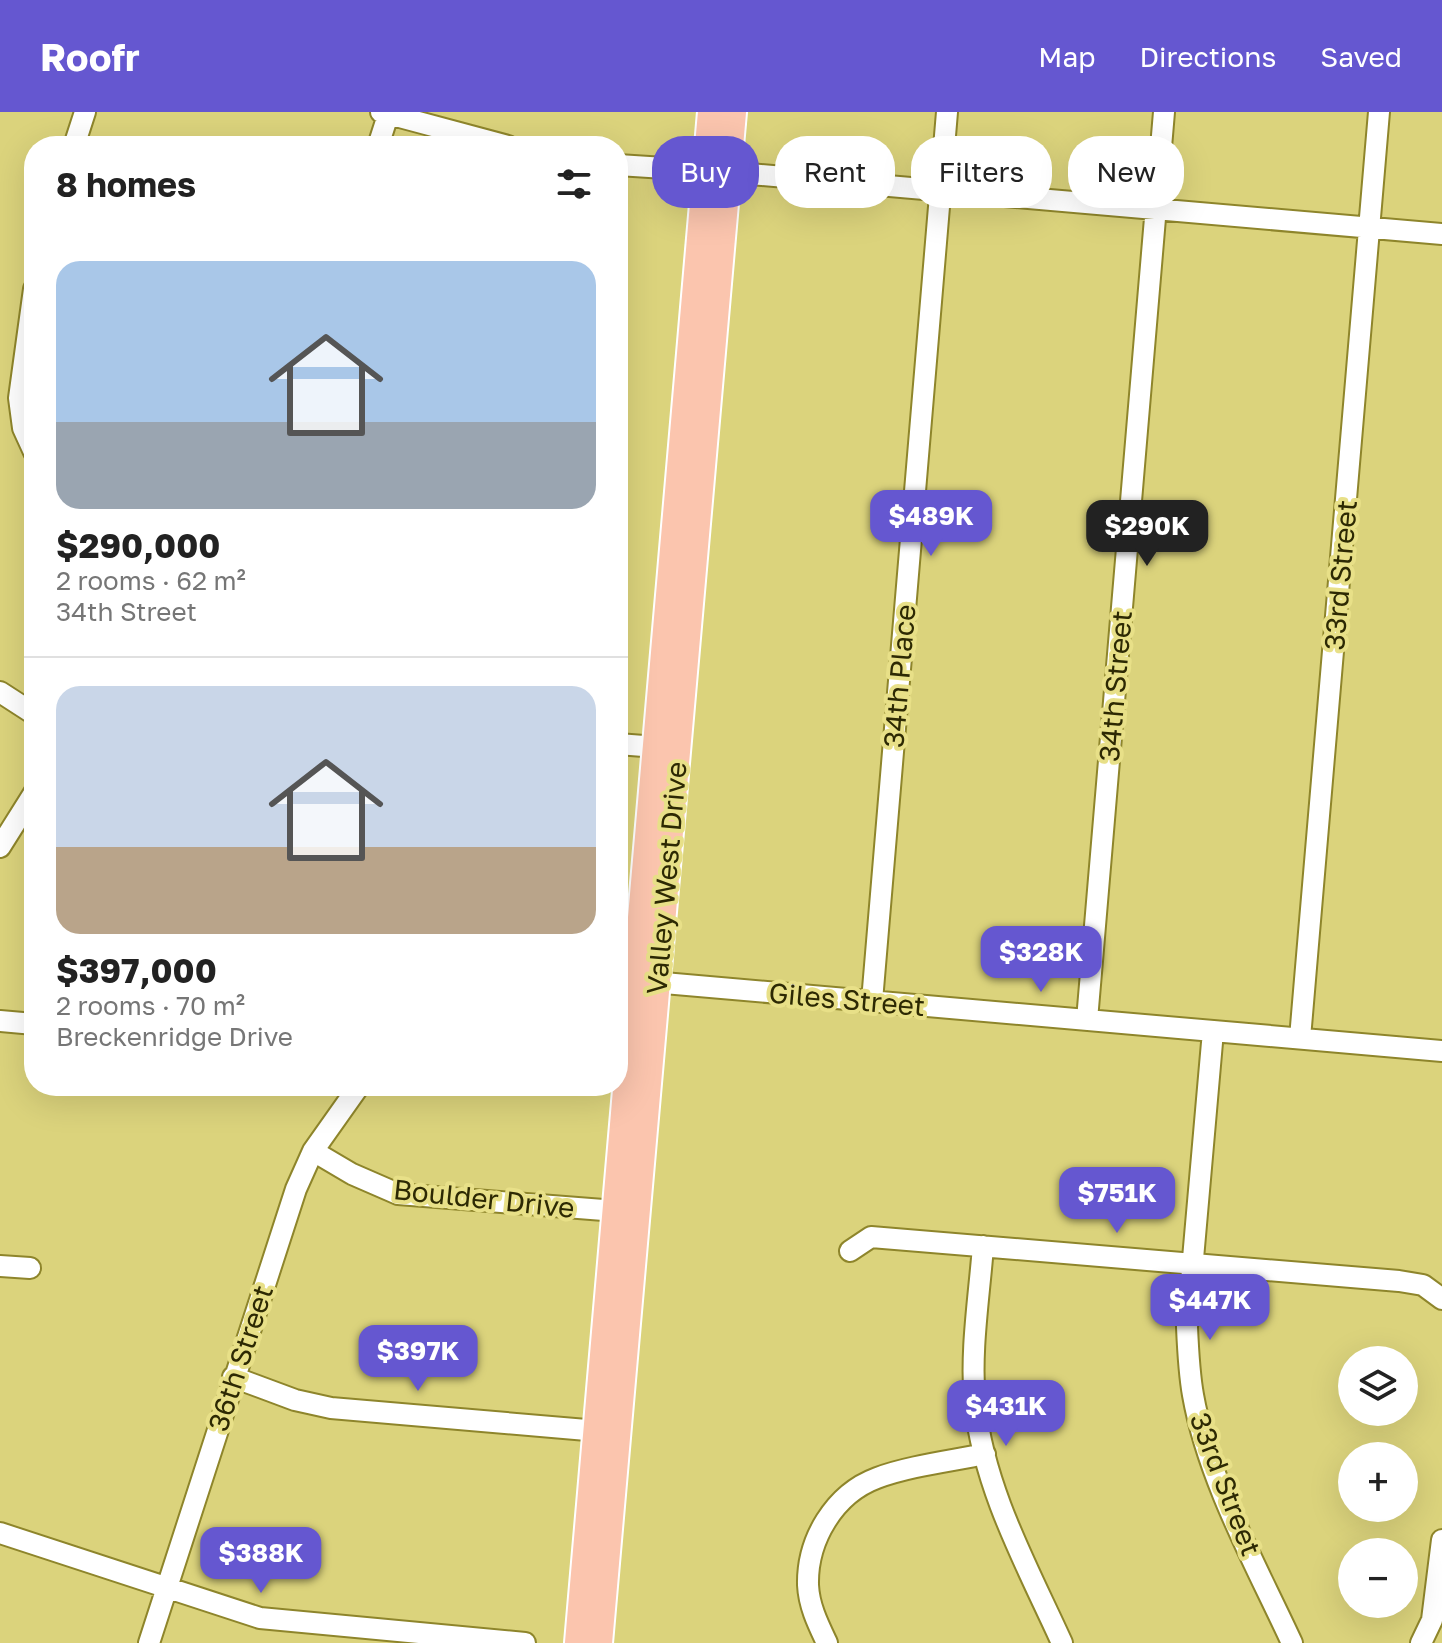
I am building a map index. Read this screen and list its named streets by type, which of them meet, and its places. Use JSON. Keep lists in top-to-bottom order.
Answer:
{
  "streets": {
    "main road": ["Valley West Drive"],
    "street": [
      "33rd Street",
      "34th Place",
      "34th Street",
      "Giles Street",
      "Boulder Drive",
      "36th Street"
    ]
  },
  "crossings": [
    ["33rd Street", "Giles Street"],
    ["34th Place", "Giles Street"],
    ["34th Street", "Giles Street"],
    ["Valley West Drive", "Giles Street"],
    ["Valley West Drive", "Boulder Drive"],
    ["Boulder Drive", "36th Street"]
  ],
  "page": {
    "header": "Roofr",
    "nav": ["Map", "Directions", "Saved"],
    "chip": [
      "Buy",
      "Rent",
      "Filters",
      "New"
    ],
    "heading": "8 homes",
    "list": [
      {
        "name": "$290,000",
        "note": "2 rooms · 62 m² · 34th Street"
      },
      {
        "name": "$397,000",
        "note": "2 rooms · 70 m² · Breckenridge Drive"
      }
    ],
    "price": [
      "$489K",
      "$290K",
      "$328K",
      "$751K",
      "$447K",
      "$397K",
      "$431K",
      "$388K"
    ],
    "map_buttons": ["+", "−"]
  }
}
